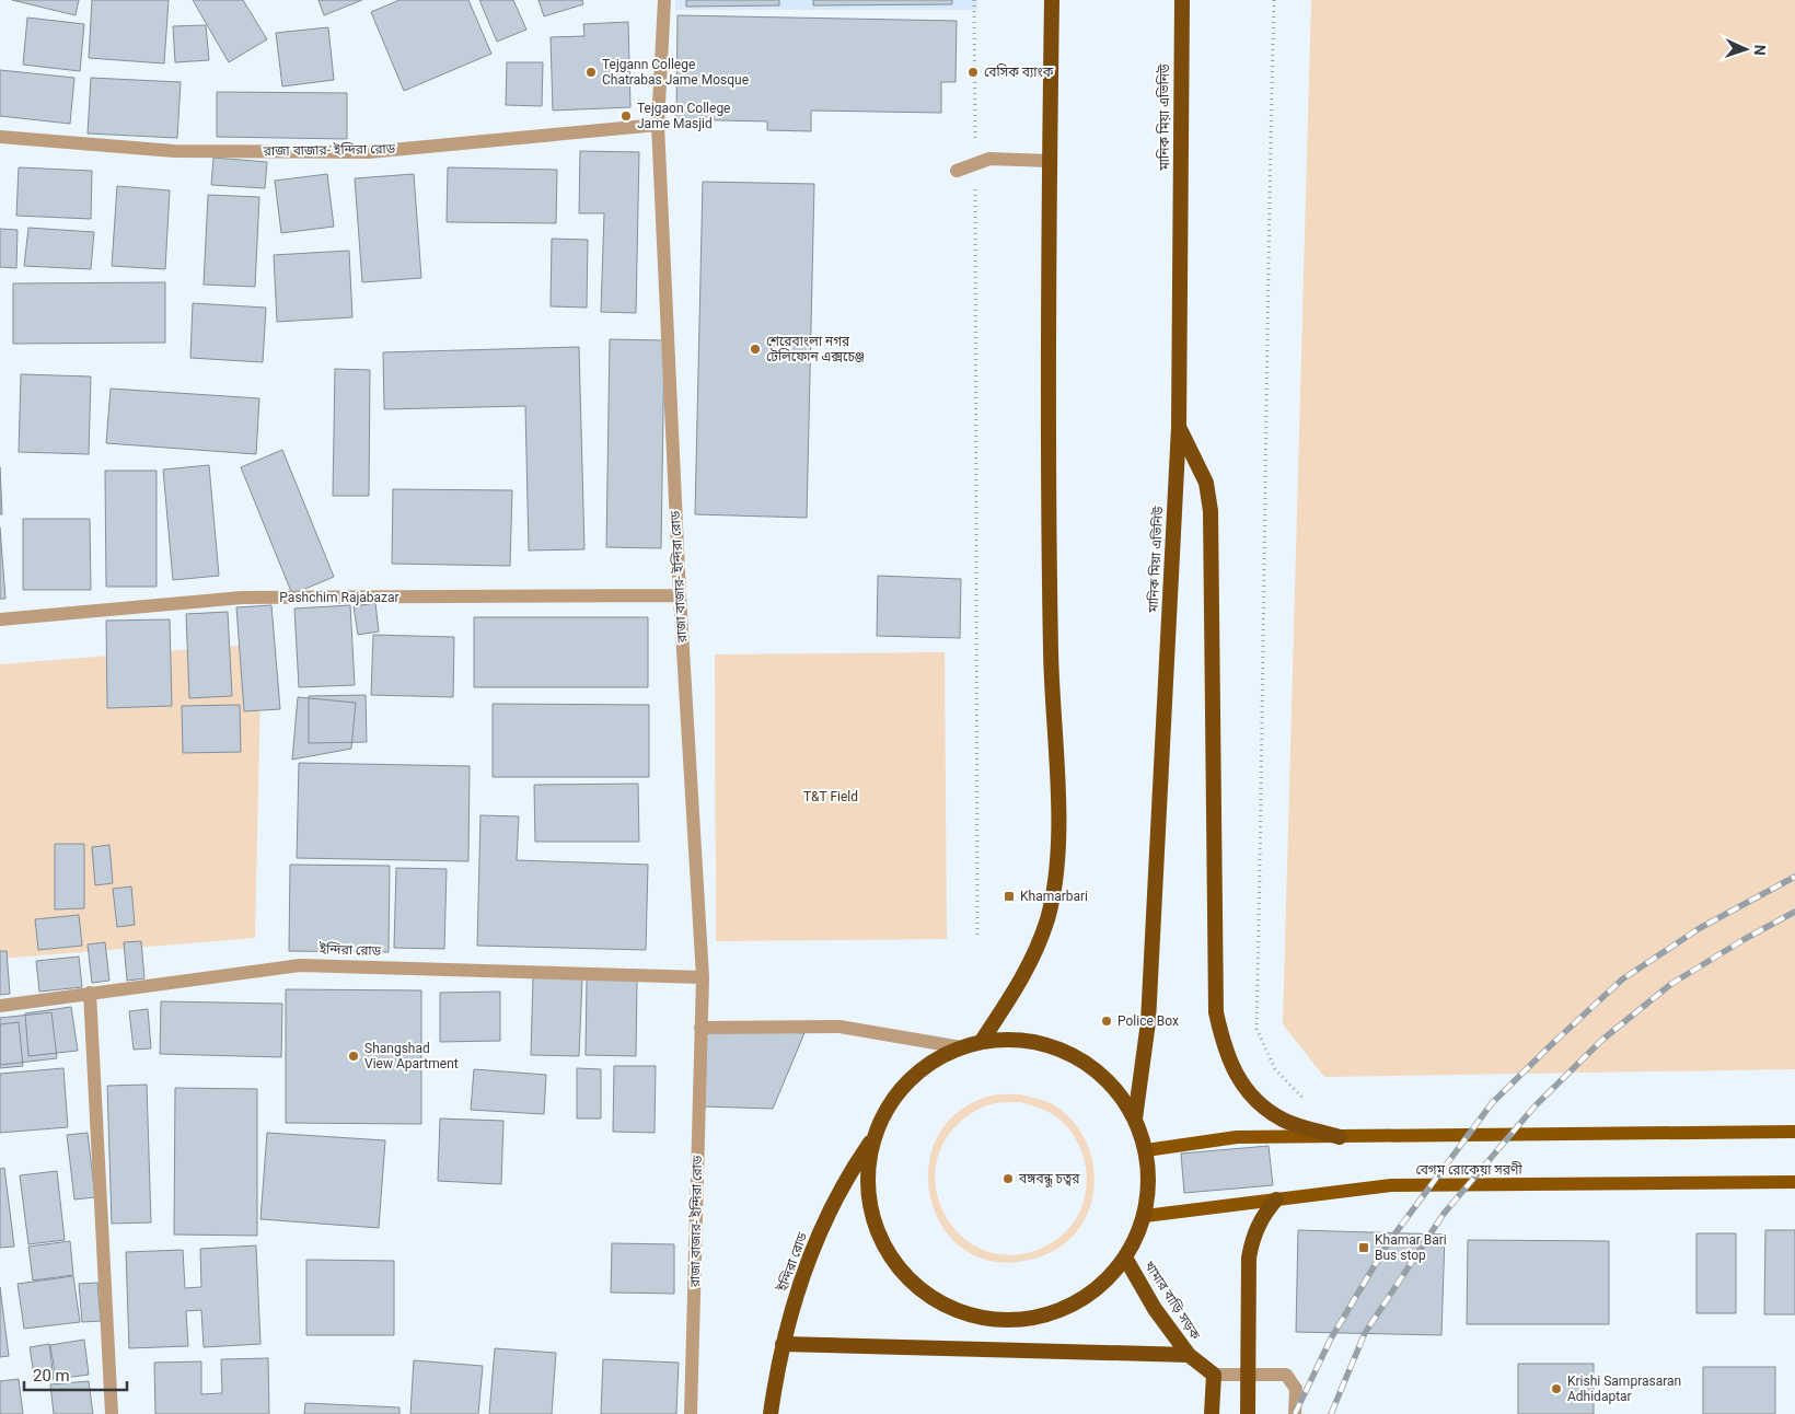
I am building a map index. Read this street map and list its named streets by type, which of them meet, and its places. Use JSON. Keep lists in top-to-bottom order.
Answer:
{
  "streets": {
    "highway": ["মানিক মিয়া এভিনিউ", "ইন্দিরা রোড", "খামার বাড়ি সড়ক"],
    "main road": ["বেগম রোকেয়া সরণী"],
    "street": ["রাজা বাজার- ইন্দিরা রোড", "Pashchim Rajabazar"]
  },
  "crossings": [
    ["রাজা বাজার- ইন্দিরা রোড", "Pashchim Rajabazar"],
    ["রাজা বাজার- ইন্দিরা রোড", "ইন্দিরা রোড"]
  ],
  "parks": ["T&T Field"],
  "places": {
    "other": [
      "Tejgann College Chatrabas Jame Mosque",
      "বেসিক ব্যাংক",
      "Tejgaon College Jame Masjid",
      "শেরেবাংলা নগর টেলিফোন এক্সচেঞ্জ",
      "Police Box",
      "Shangshad View Apartment",
      "বঙ্গবন্ধু চত্বর",
      "Krishi Samprasaran Adhidaptar"
    ],
    "transit": ["Khamarbari", "Khamar Bari Bus stop"]
  },
  "scale_bar": "20 m",
  "north": "right"
}
